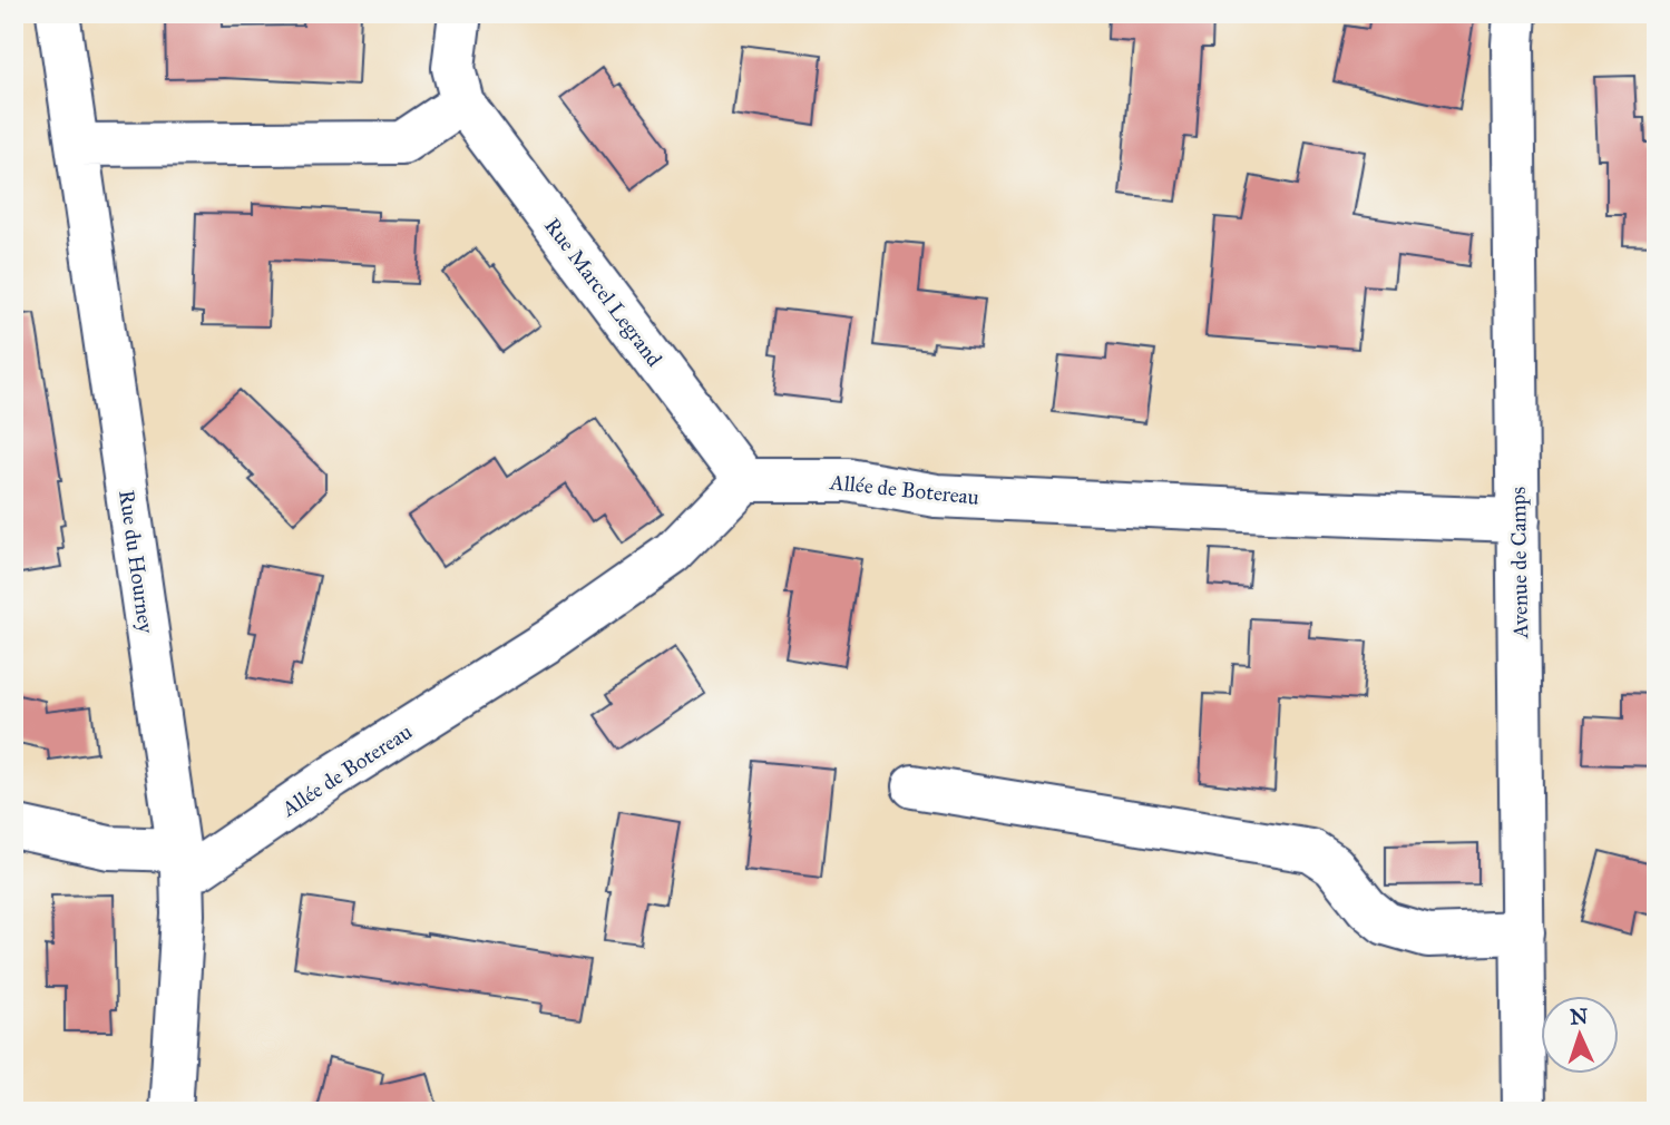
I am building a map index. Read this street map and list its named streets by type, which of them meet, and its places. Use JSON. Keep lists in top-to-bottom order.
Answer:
{
  "streets": {
    "street": [
      "Rue Marcel Legrand",
      "Allée de Botereau",
      "Rue du Hourney",
      "Avenue de Camps"
    ]
  },
  "crossings": [
    ["Rue Marcel Legrand", "Allée de Botereau"],
    ["Allée de Botereau", "Rue du Hourney"],
    ["Allée de Botereau", "Avenue de Camps"]
  ],
  "north": "top"
}
